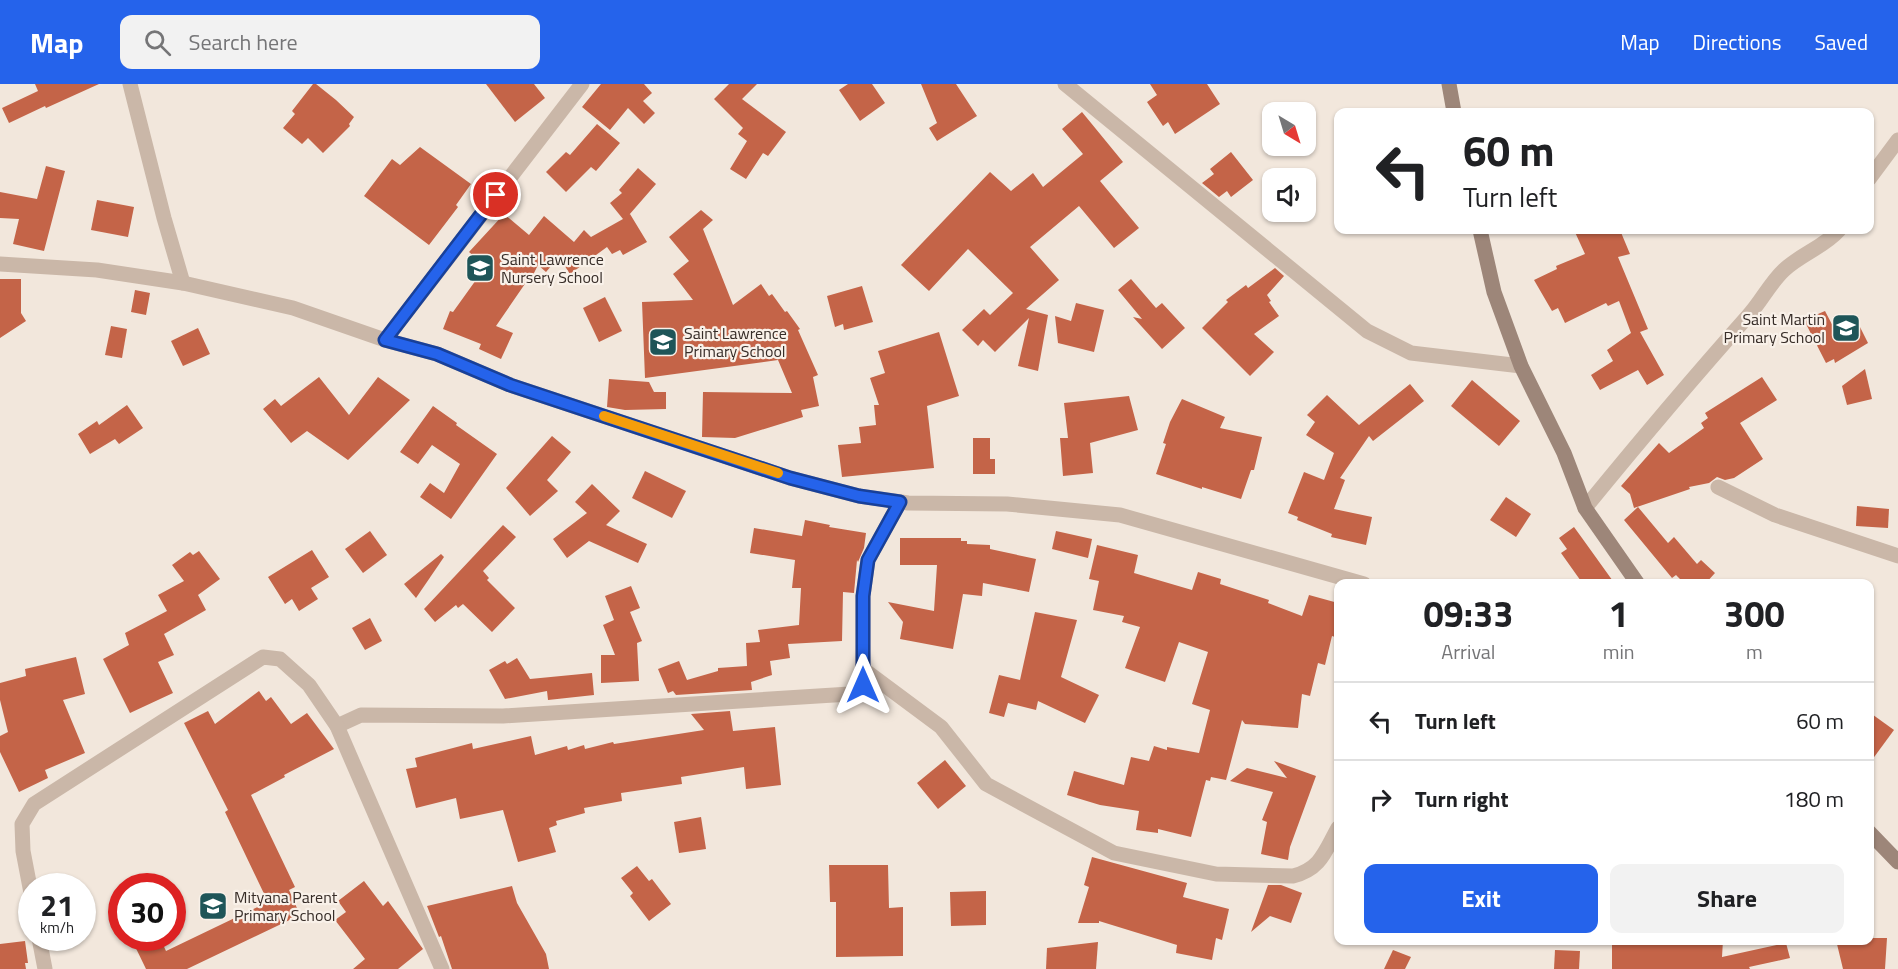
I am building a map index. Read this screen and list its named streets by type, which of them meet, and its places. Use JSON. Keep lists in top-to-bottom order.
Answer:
{
  "places": {
    "school or university": [
      "Saint Lawrence Nursery School",
      "Saint Martin Primary School",
      "Saint Lawrence Primary School",
      "Mityana Parent Primary School"
    ]
  },
  "north": "bottom right",
  "page": {
    "header": "Map",
    "search": "Search here",
    "nav": ["Map", "Directions", "Saved"],
    "turn": ["60 m", "Turn left"],
    "eta": [
      "09:33",
      "Arrival",
      "1",
      "min",
      "300",
      "m"
    ],
    "list": [
      {
        "name": "Turn left",
        "value": "60 m"
      },
      {
        "name": "Turn right",
        "value": "180 m"
      }
    ],
    "buttons": ["Exit", "Share"],
    "speed": "21 km/h",
    "limit": "30"
  }
}
